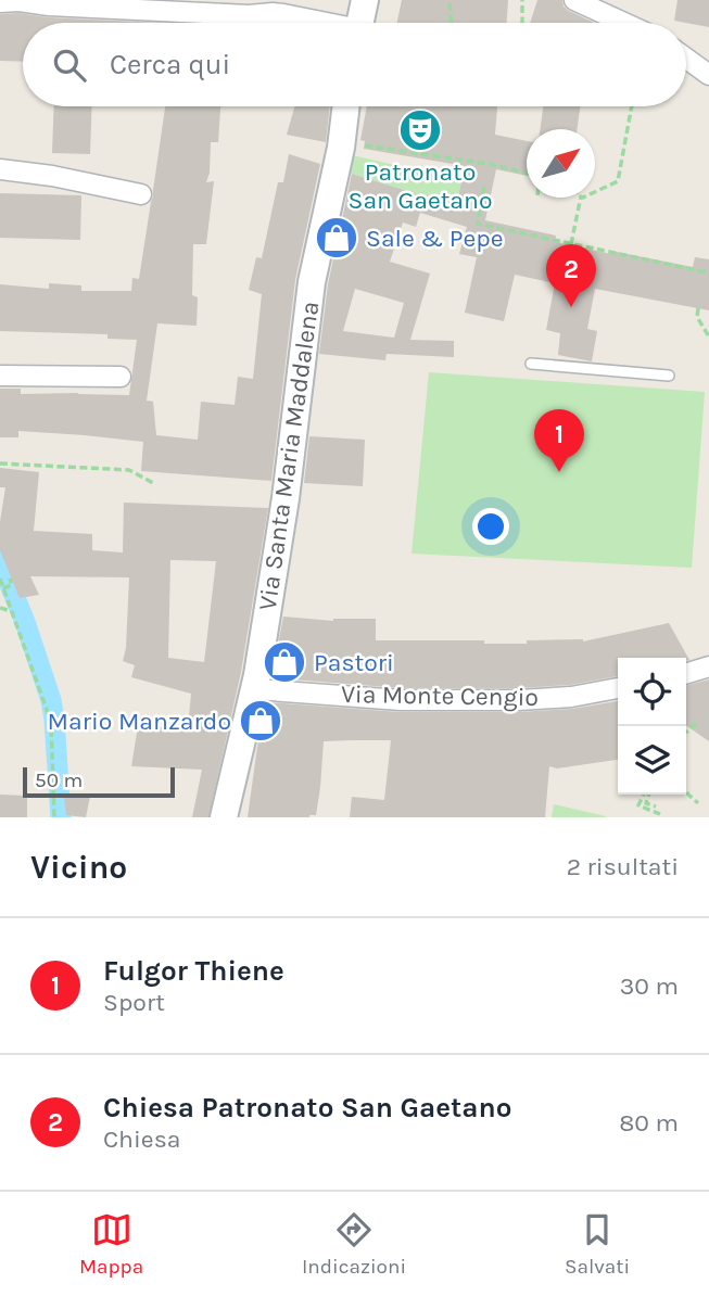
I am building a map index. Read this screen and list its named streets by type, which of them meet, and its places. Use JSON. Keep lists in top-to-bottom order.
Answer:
{
  "streets": {
    "street": ["Via Santa Maria Maddalena", "Via Monte Cengio"]
  },
  "crossings": [
    ["Via Santa Maria Maddalena", "Via Monte Cengio"]
  ],
  "places": {
    "theatre": ["Patronato San Gaetano"],
    "shop": ["Sale & Pepe", "Pastori", "Mario Manzardo"]
  },
  "scale_bar": "50 m",
  "north": "top right",
  "page": {
    "search": "Cerca qui",
    "pins": ["2", "1"],
    "scale": "50 m",
    "heading": ["Vicino", "2 risultati"],
    "list": [
      {
        "mark": "1",
        "name": "Fulgor Thiene",
        "note": "Sport",
        "value": "30 m"
      },
      {
        "mark": "2",
        "name": "Chiesa Patronato San Gaetano",
        "note": "Chiesa",
        "value": "80 m"
      }
    ],
    "nav": ["Mappa", "Indicazioni", "Salvati"]
  }
}
